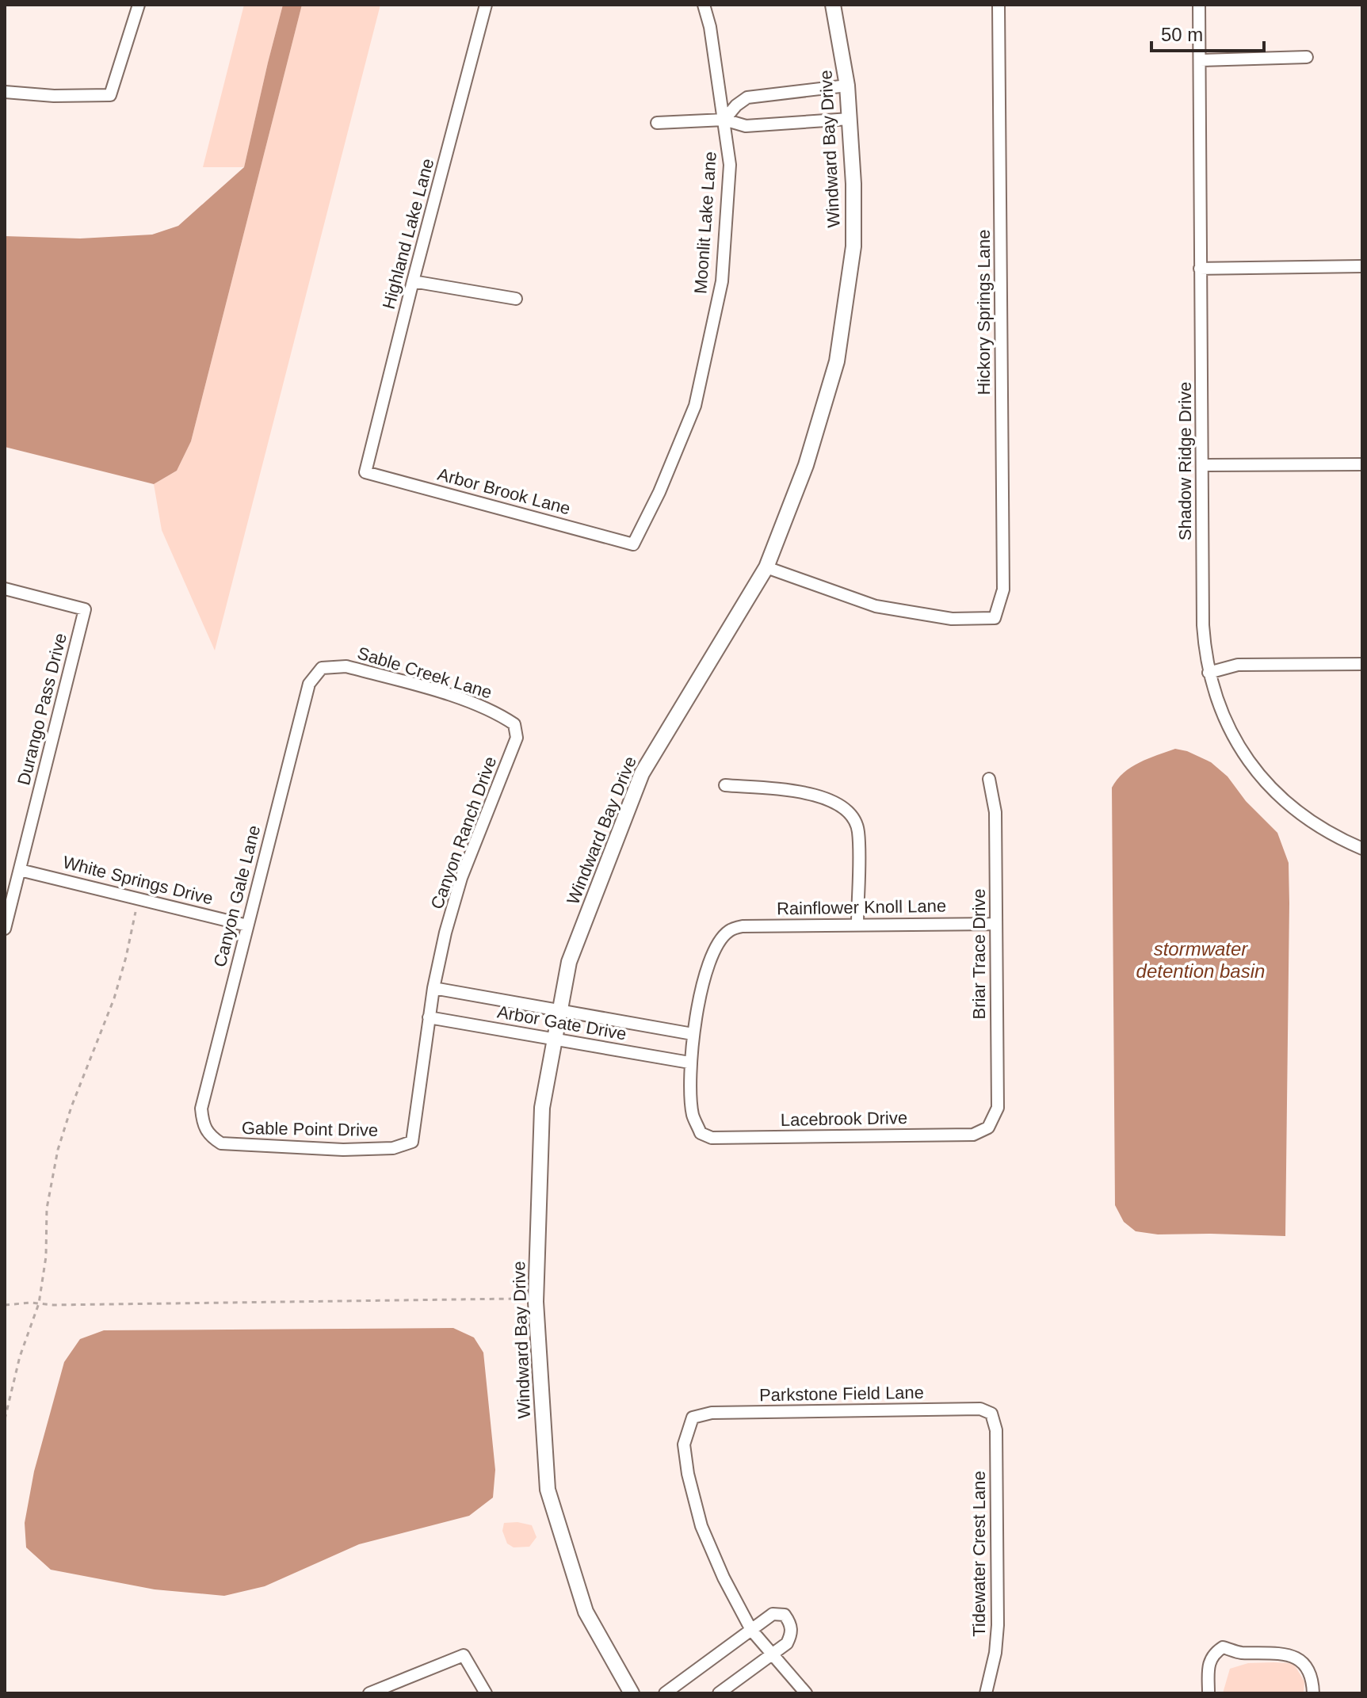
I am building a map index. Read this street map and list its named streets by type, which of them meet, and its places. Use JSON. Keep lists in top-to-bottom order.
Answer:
{
  "streets": {
    "street": [
      "Windward Bay Drive",
      "Moonlit Lake Lane",
      "Highland Lake Lane",
      "Hickory Springs Lane",
      "Shadow Ridge Drive",
      "Arbor Brook Lane",
      "Sable Creek Lane",
      "Durango Pass Drive",
      "Canyon Ranch Drive",
      "White Springs Drive",
      "Canyon Gale Lane",
      "Rainflower Knoll Lane",
      "Briar Trace Drive",
      "Arbor Gate Drive",
      "Lacebrook Drive",
      "Gable Point Drive",
      "Parkstone Field Lane",
      "Tidewater Crest Lane"
    ]
  },
  "crossings": [
    ["Windward Bay Drive", "Hickory Springs Lane"],
    ["Windward Bay Drive", "Arbor Gate Drive"],
    ["Moonlit Lake Lane", "Arbor Brook Lane"],
    ["Highland Lake Lane", "Arbor Brook Lane"],
    ["Sable Creek Lane", "Canyon Ranch Drive"],
    ["Sable Creek Lane", "Canyon Gale Lane"],
    ["Durango Pass Drive", "White Springs Drive"],
    ["Canyon Ranch Drive", "Arbor Gate Drive"],
    ["Canyon Ranch Drive", "Gable Point Drive"],
    ["White Springs Drive", "Canyon Gale Lane"],
    ["Canyon Gale Lane", "Gable Point Drive"],
    ["Rainflower Knoll Lane", "Briar Trace Drive"],
    ["Rainflower Knoll Lane", "Arbor Gate Drive"],
    ["Briar Trace Drive", "Lacebrook Drive"],
    ["Arbor Gate Drive", "Lacebrook Drive"],
    ["Parkstone Field Lane", "Tidewater Crest Lane"]
  ],
  "water": ["stormwater detention basin"],
  "scale_bar": "50 m"
}
